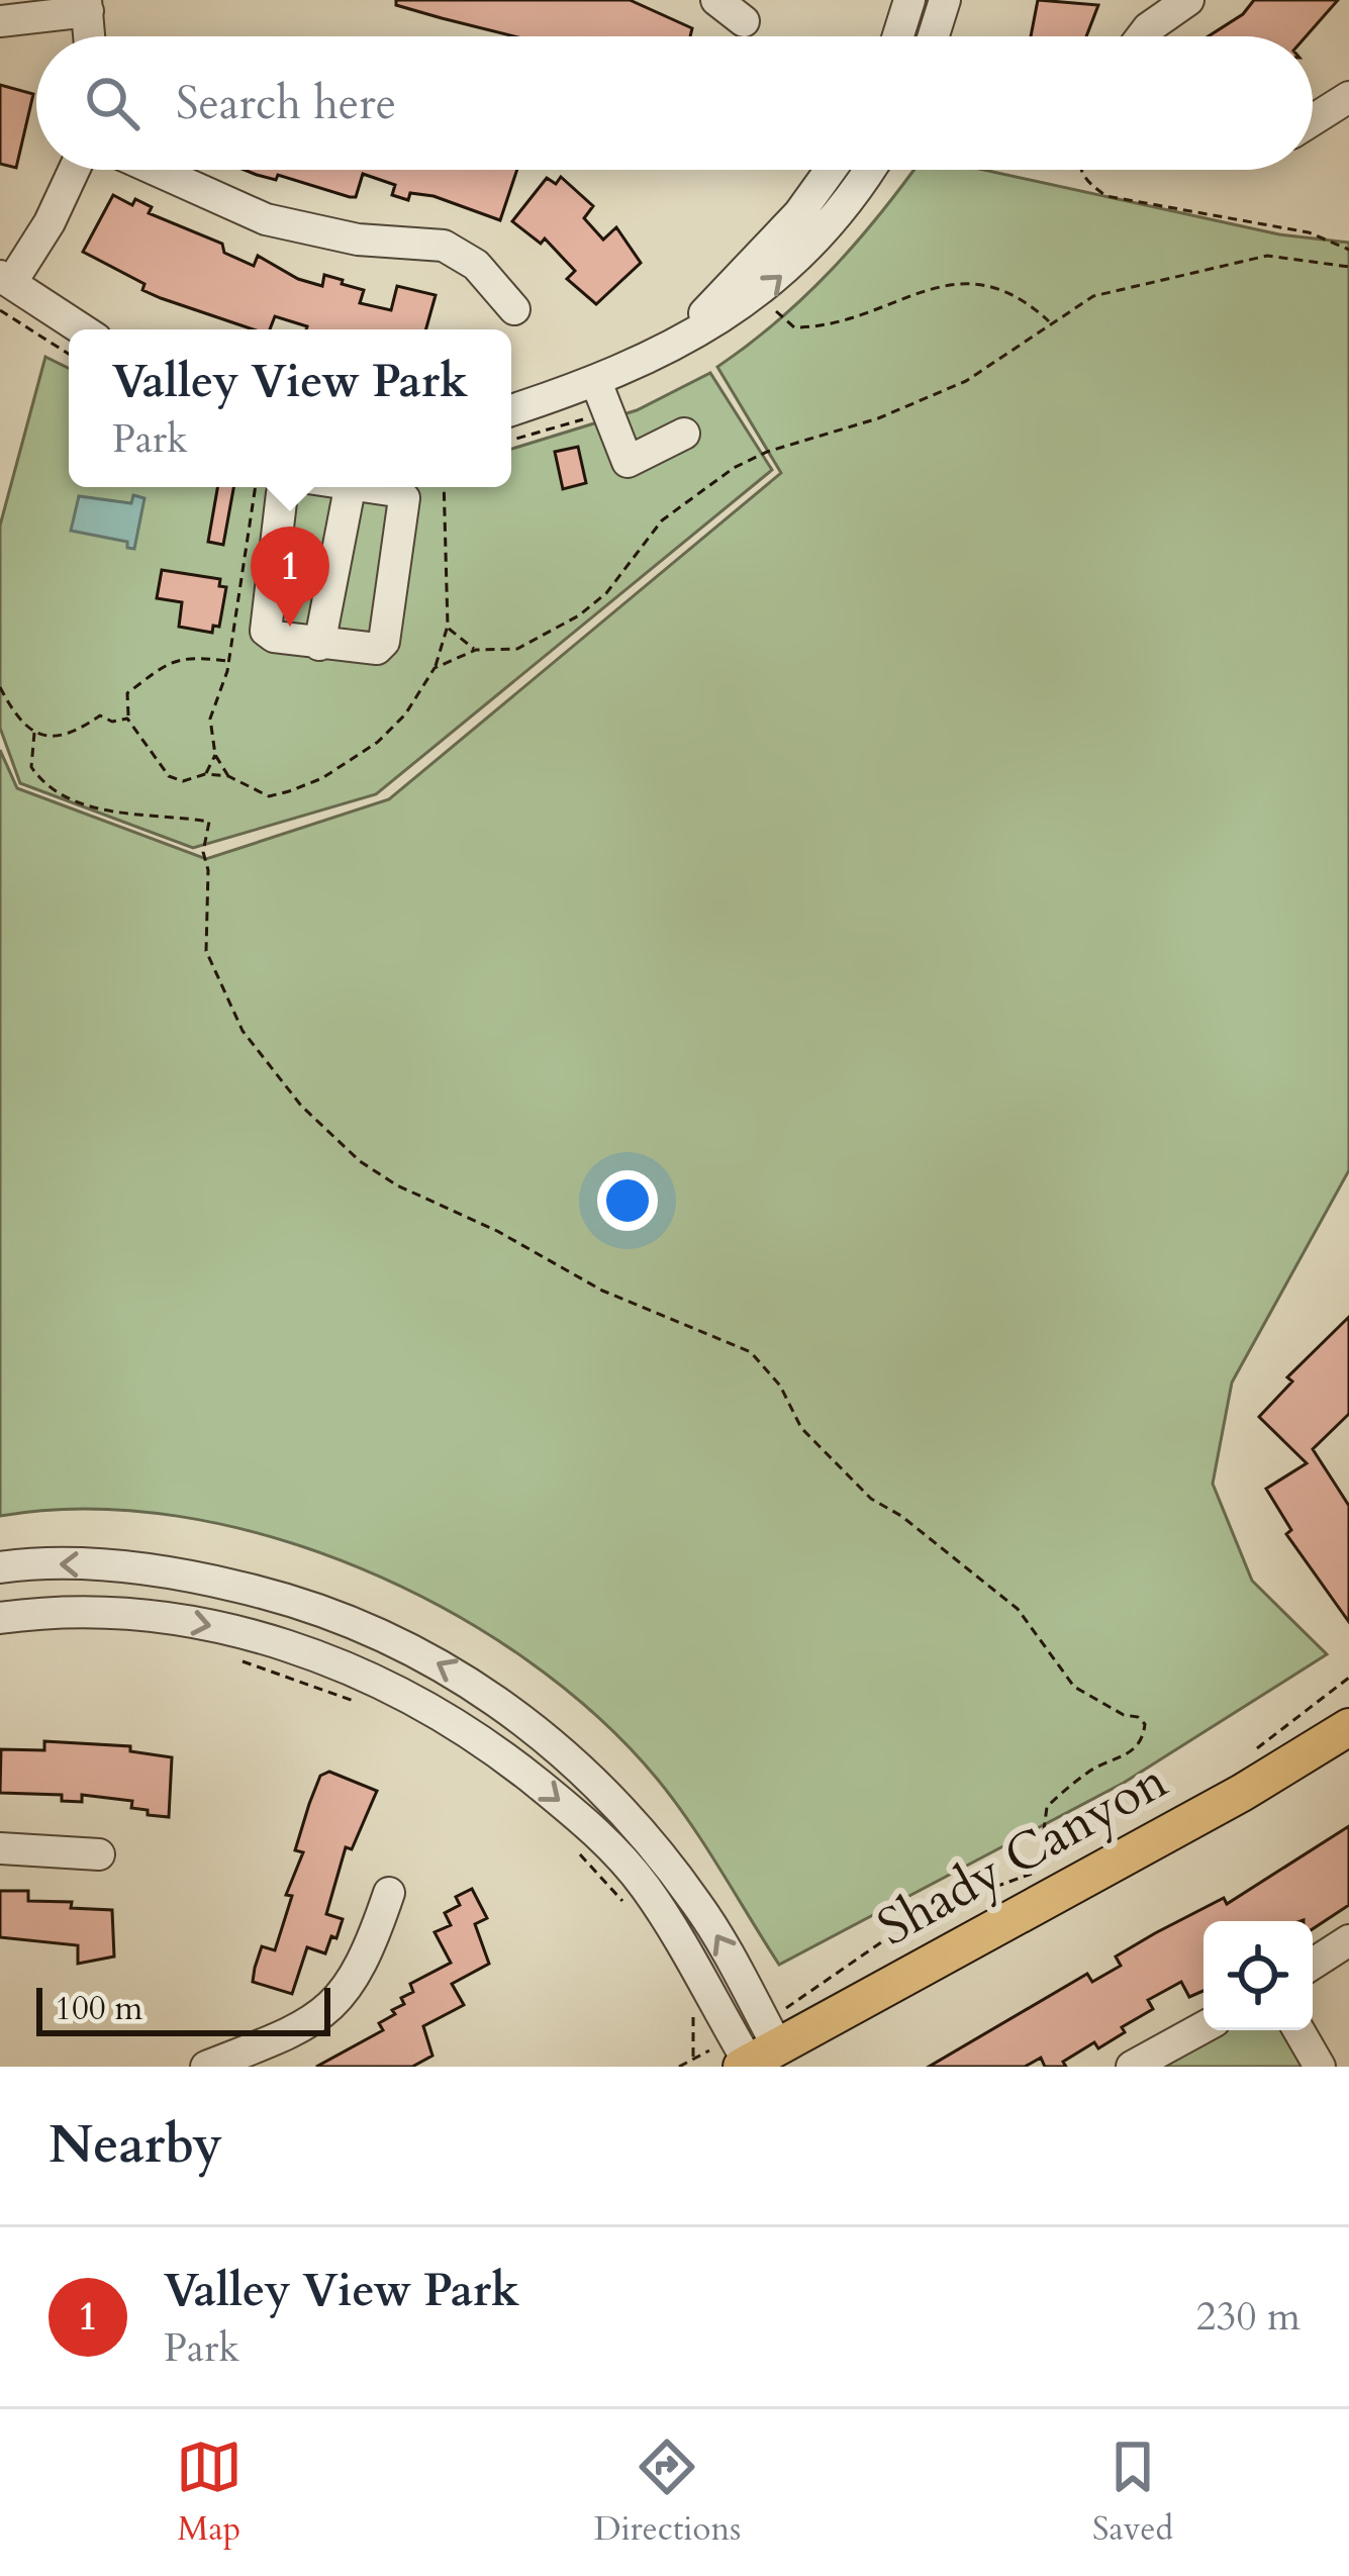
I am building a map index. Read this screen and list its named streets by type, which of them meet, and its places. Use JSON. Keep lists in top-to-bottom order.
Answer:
{
  "streets": {
    "main road": ["Shady Canyon"]
  },
  "scale_bar": "100 m",
  "page": {
    "search": "Search here",
    "popup": ["Valley View Park", "Park"],
    "pins": "1",
    "scale": "100 m",
    "heading": "Nearby",
    "list": [
      {
        "mark": "1",
        "name": "Valley View Park",
        "note": "Park",
        "value": "230 m"
      }
    ],
    "nav": ["Map", "Directions", "Saved"]
  }
}
